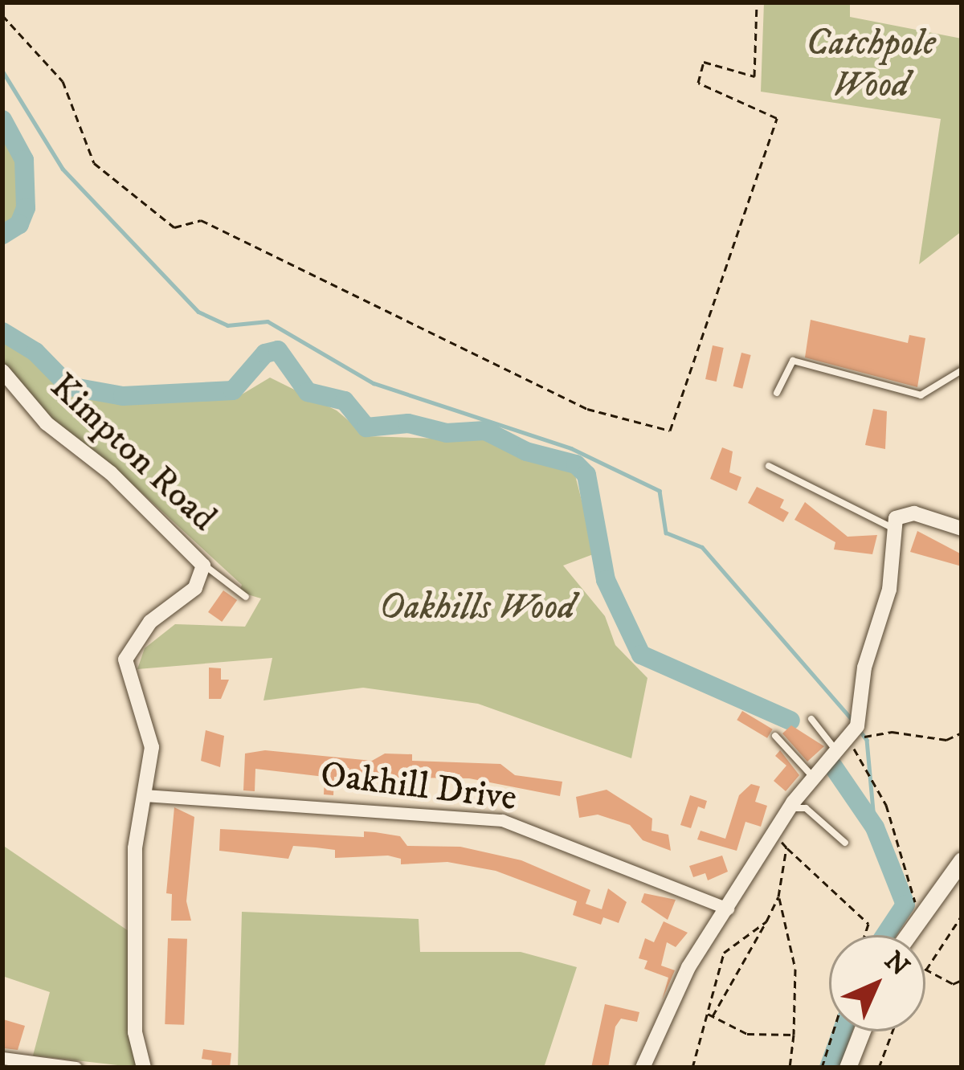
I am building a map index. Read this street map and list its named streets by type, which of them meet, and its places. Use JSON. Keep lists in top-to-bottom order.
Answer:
{
  "streets": {
    "street": ["Kimpton Road", "Oakhill Drive"]
  },
  "crossings": [
    ["Kimpton Road", "Oakhill Drive"]
  ],
  "parks": ["Catchpole Wood", "Oakhills Wood"],
  "north": "top right"
}
